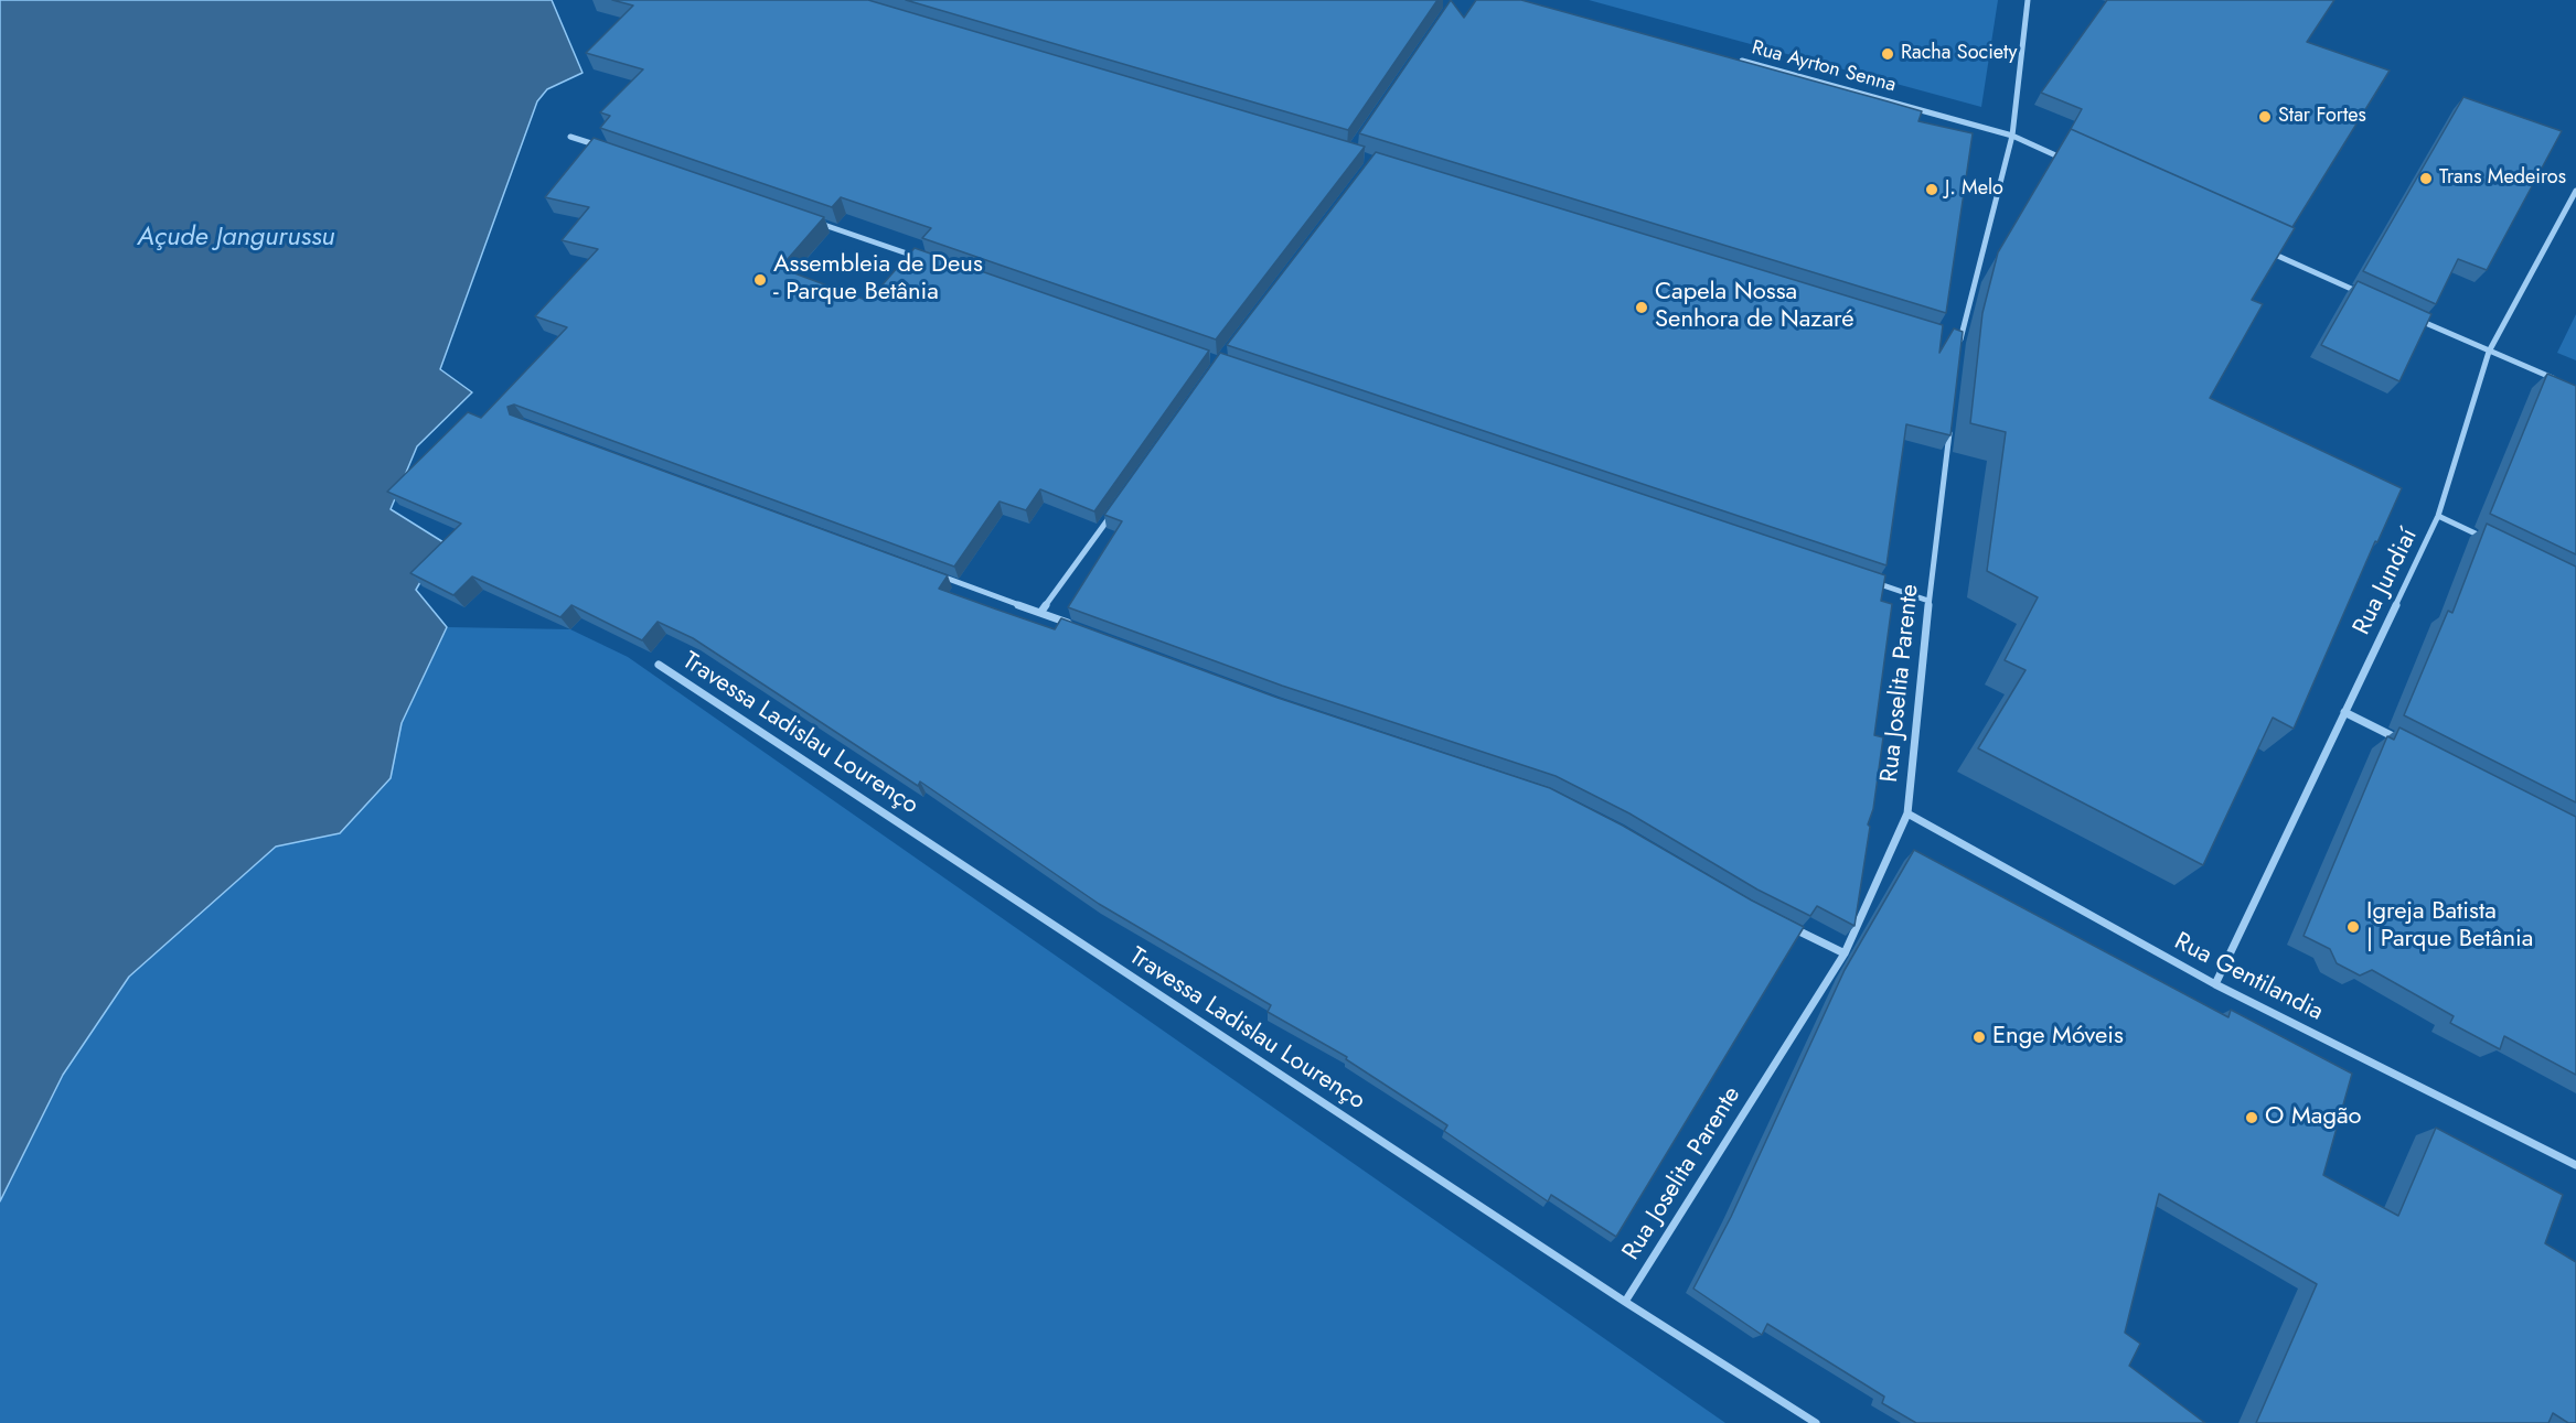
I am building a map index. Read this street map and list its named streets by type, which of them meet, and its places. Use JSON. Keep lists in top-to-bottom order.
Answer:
{
  "streets": {
    "street": [
      "Rua Ayrton Senna",
      "Rua Jundiaí",
      "Rua Joselita Parente",
      "Travessa Ladislau Lourenço",
      "Rua Gentilandia"
    ]
  },
  "crossings": [
    ["Rua Jundiaí", "Rua Gentilandia"],
    ["Rua Joselita Parente", "Travessa Ladislau Lourenço"],
    ["Rua Joselita Parente", "Rua Gentilandia"]
  ],
  "water": ["Açude Jangurussu"],
  "places": [
    "Racha Society",
    "Star Fortes",
    "Trans Medeiros",
    "J. Melo",
    "Assembleia de Deus - Parque Betânia",
    "Capela Nossa Senhora de Nazaré",
    "Igreja Batista | Parque Betânia",
    "Enge Móveis",
    "O Magão"
  ]
}
